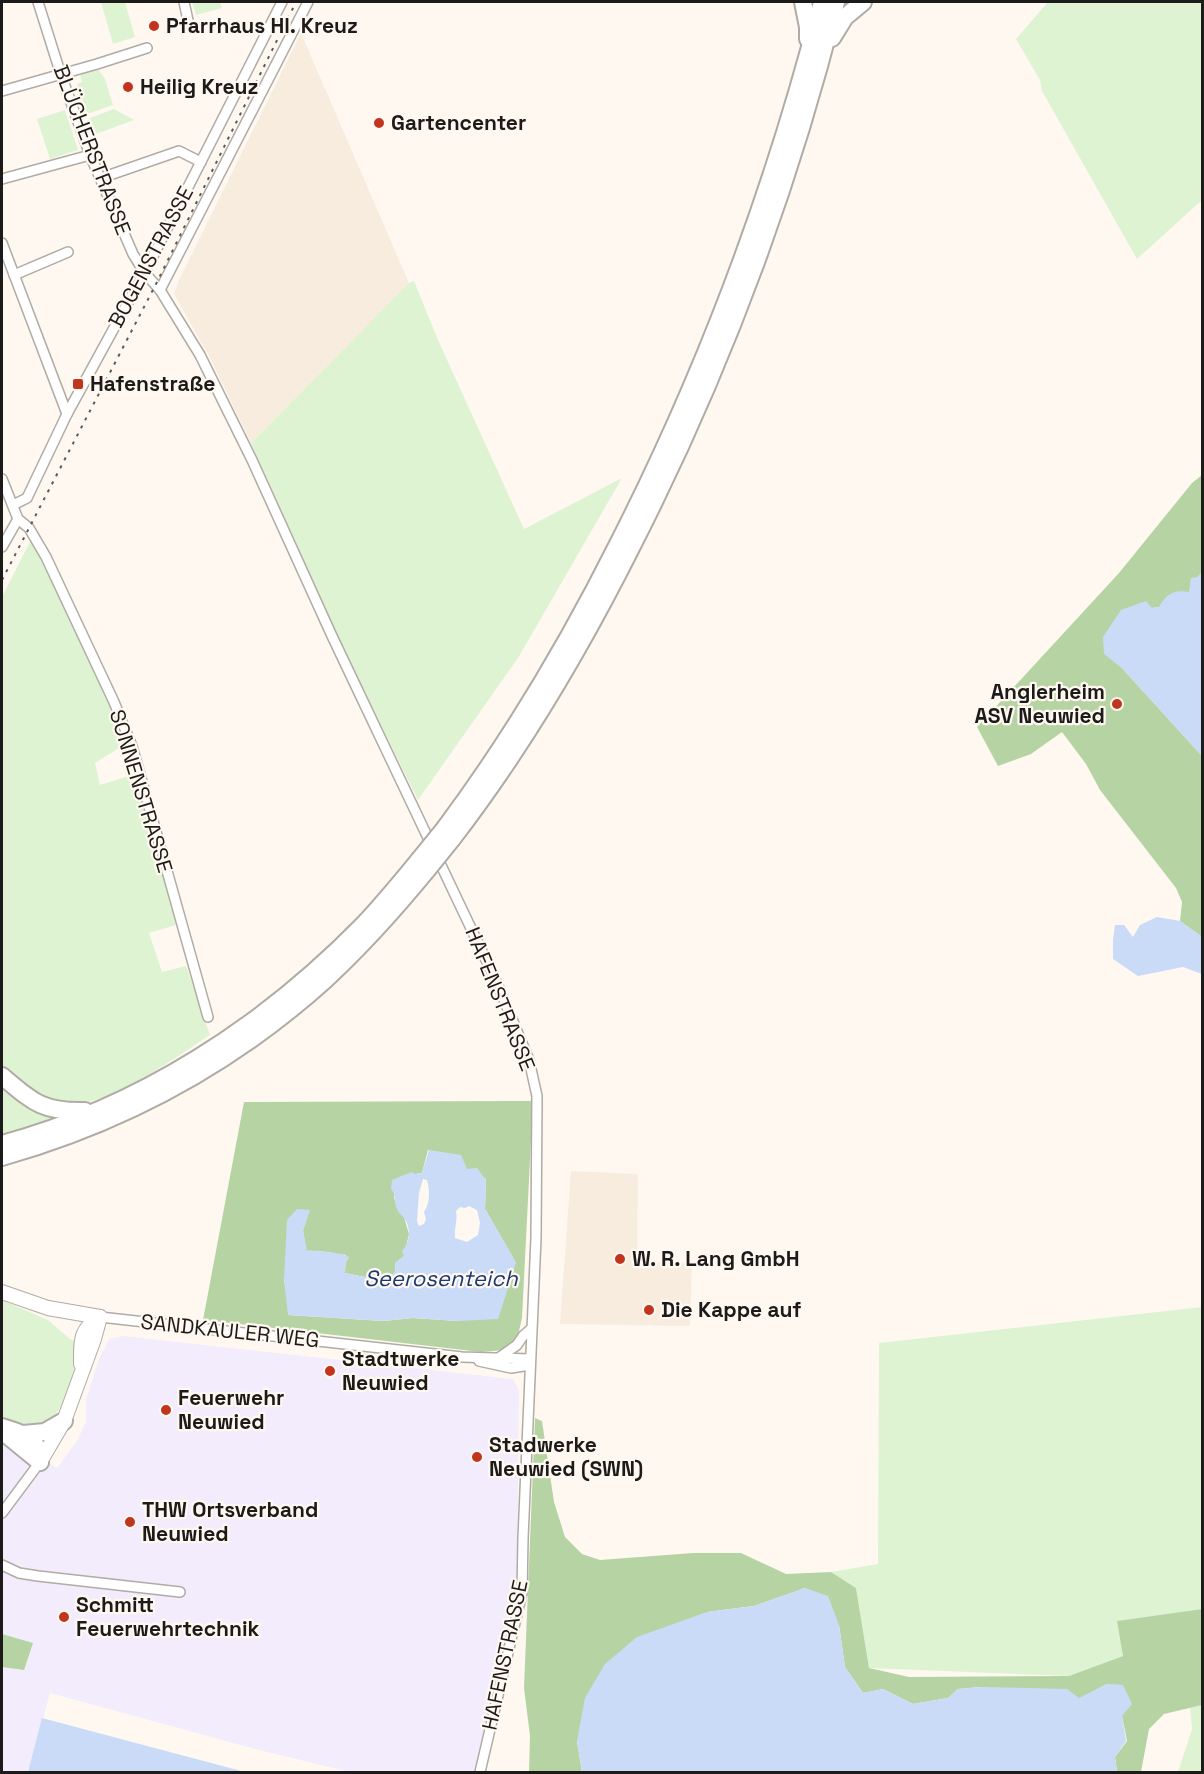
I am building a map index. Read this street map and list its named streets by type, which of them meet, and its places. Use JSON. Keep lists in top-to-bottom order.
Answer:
{
  "streets": {
    "street": [
      "BLÜCHERSTRASSE",
      "BOGENSTRASSE",
      "SONNENSTRASSE",
      "HAFENSTRASSE",
      "SANDKAULER WEG"
    ]
  },
  "crossings": [
    ["BLÜCHERSTRASSE", "BOGENSTRASSE"],
    ["BLÜCHERSTRASSE", "HAFENSTRASSE"],
    ["BOGENSTRASSE", "SONNENSTRASSE"],
    ["HAFENSTRASSE", "SANDKAULER WEG"]
  ],
  "water": ["Seerosenteich"],
  "places": {
    "other": [
      "Pfarrhaus Hl. Kreuz",
      "Heilig Kreuz",
      "Gartencenter",
      "Anglerheim ASV Neuwied",
      "W. R. Lang GmbH",
      "Die Kappe auf",
      "Stadtwerke Neuwied",
      "Feuerwehr Neuwied",
      "Stadwerke Neuwied (SWN)",
      "THW Ortsverband Neuwied",
      "Schmitt Feuerwehrtechnik"
    ],
    "transit": ["Hafenstraße"]
  }
}
